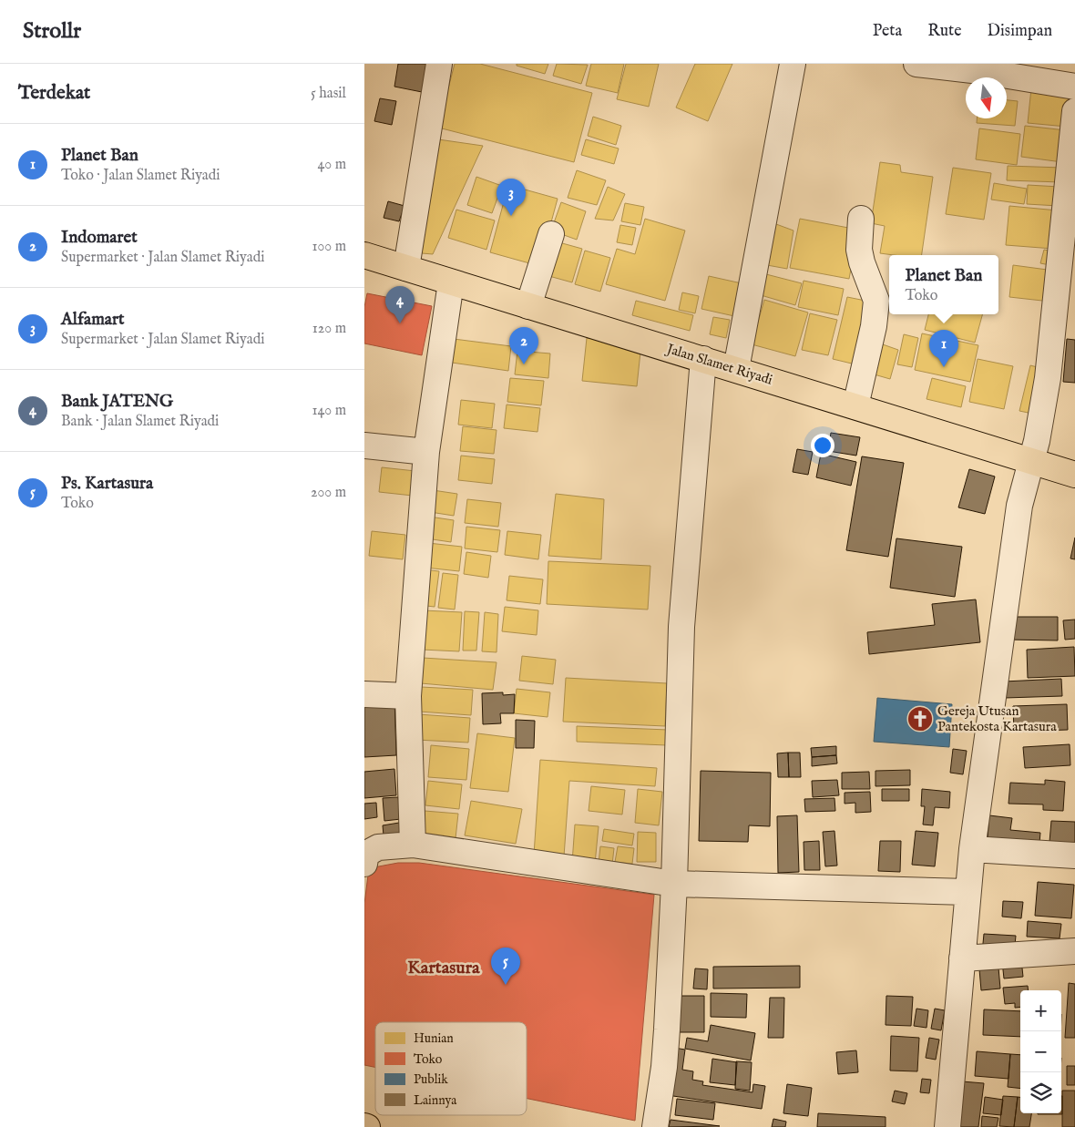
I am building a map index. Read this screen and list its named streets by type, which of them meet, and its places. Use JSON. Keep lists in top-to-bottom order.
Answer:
{
  "streets": {
    "main road": ["Jalan Slamet Riyadi"]
  },
  "districts": ["Kartasura"],
  "places": {
    "church": ["Gereja Utusan Pantekosta Kartasura"]
  },
  "legend": [
    "Hunian",
    "Toko",
    "Publik",
    "Lainnya"
  ],
  "north": "bottom",
  "page": {
    "header": "Strollr",
    "nav": ["Peta", "Rute", "Disimpan"],
    "heading": ["Terdekat", "5 hasil"],
    "list": [
      {
        "mark": "1",
        "name": "Planet Ban",
        "note": "Toko · Jalan Slamet Riyadi",
        "value": "40 m"
      },
      {
        "mark": "2",
        "name": "Indomaret",
        "note": "Supermarket · Jalan Slamet Riyadi",
        "value": "100 m"
      },
      {
        "mark": "3",
        "name": "Alfamart",
        "note": "Supermarket · Jalan Slamet Riyadi",
        "value": "120 m"
      },
      {
        "mark": "4",
        "name": "Bank JATENG",
        "note": "Bank · Jalan Slamet Riyadi",
        "value": "140 m"
      },
      {
        "mark": "5",
        "name": "Ps. Kartasura",
        "note": "Toko",
        "value": "200 m"
      }
    ],
    "pins": [
      "3",
      "4",
      "2",
      "1",
      "5"
    ],
    "popup": ["Planet Ban", "Toko"],
    "map_buttons": ["+", "−"]
  }
}
